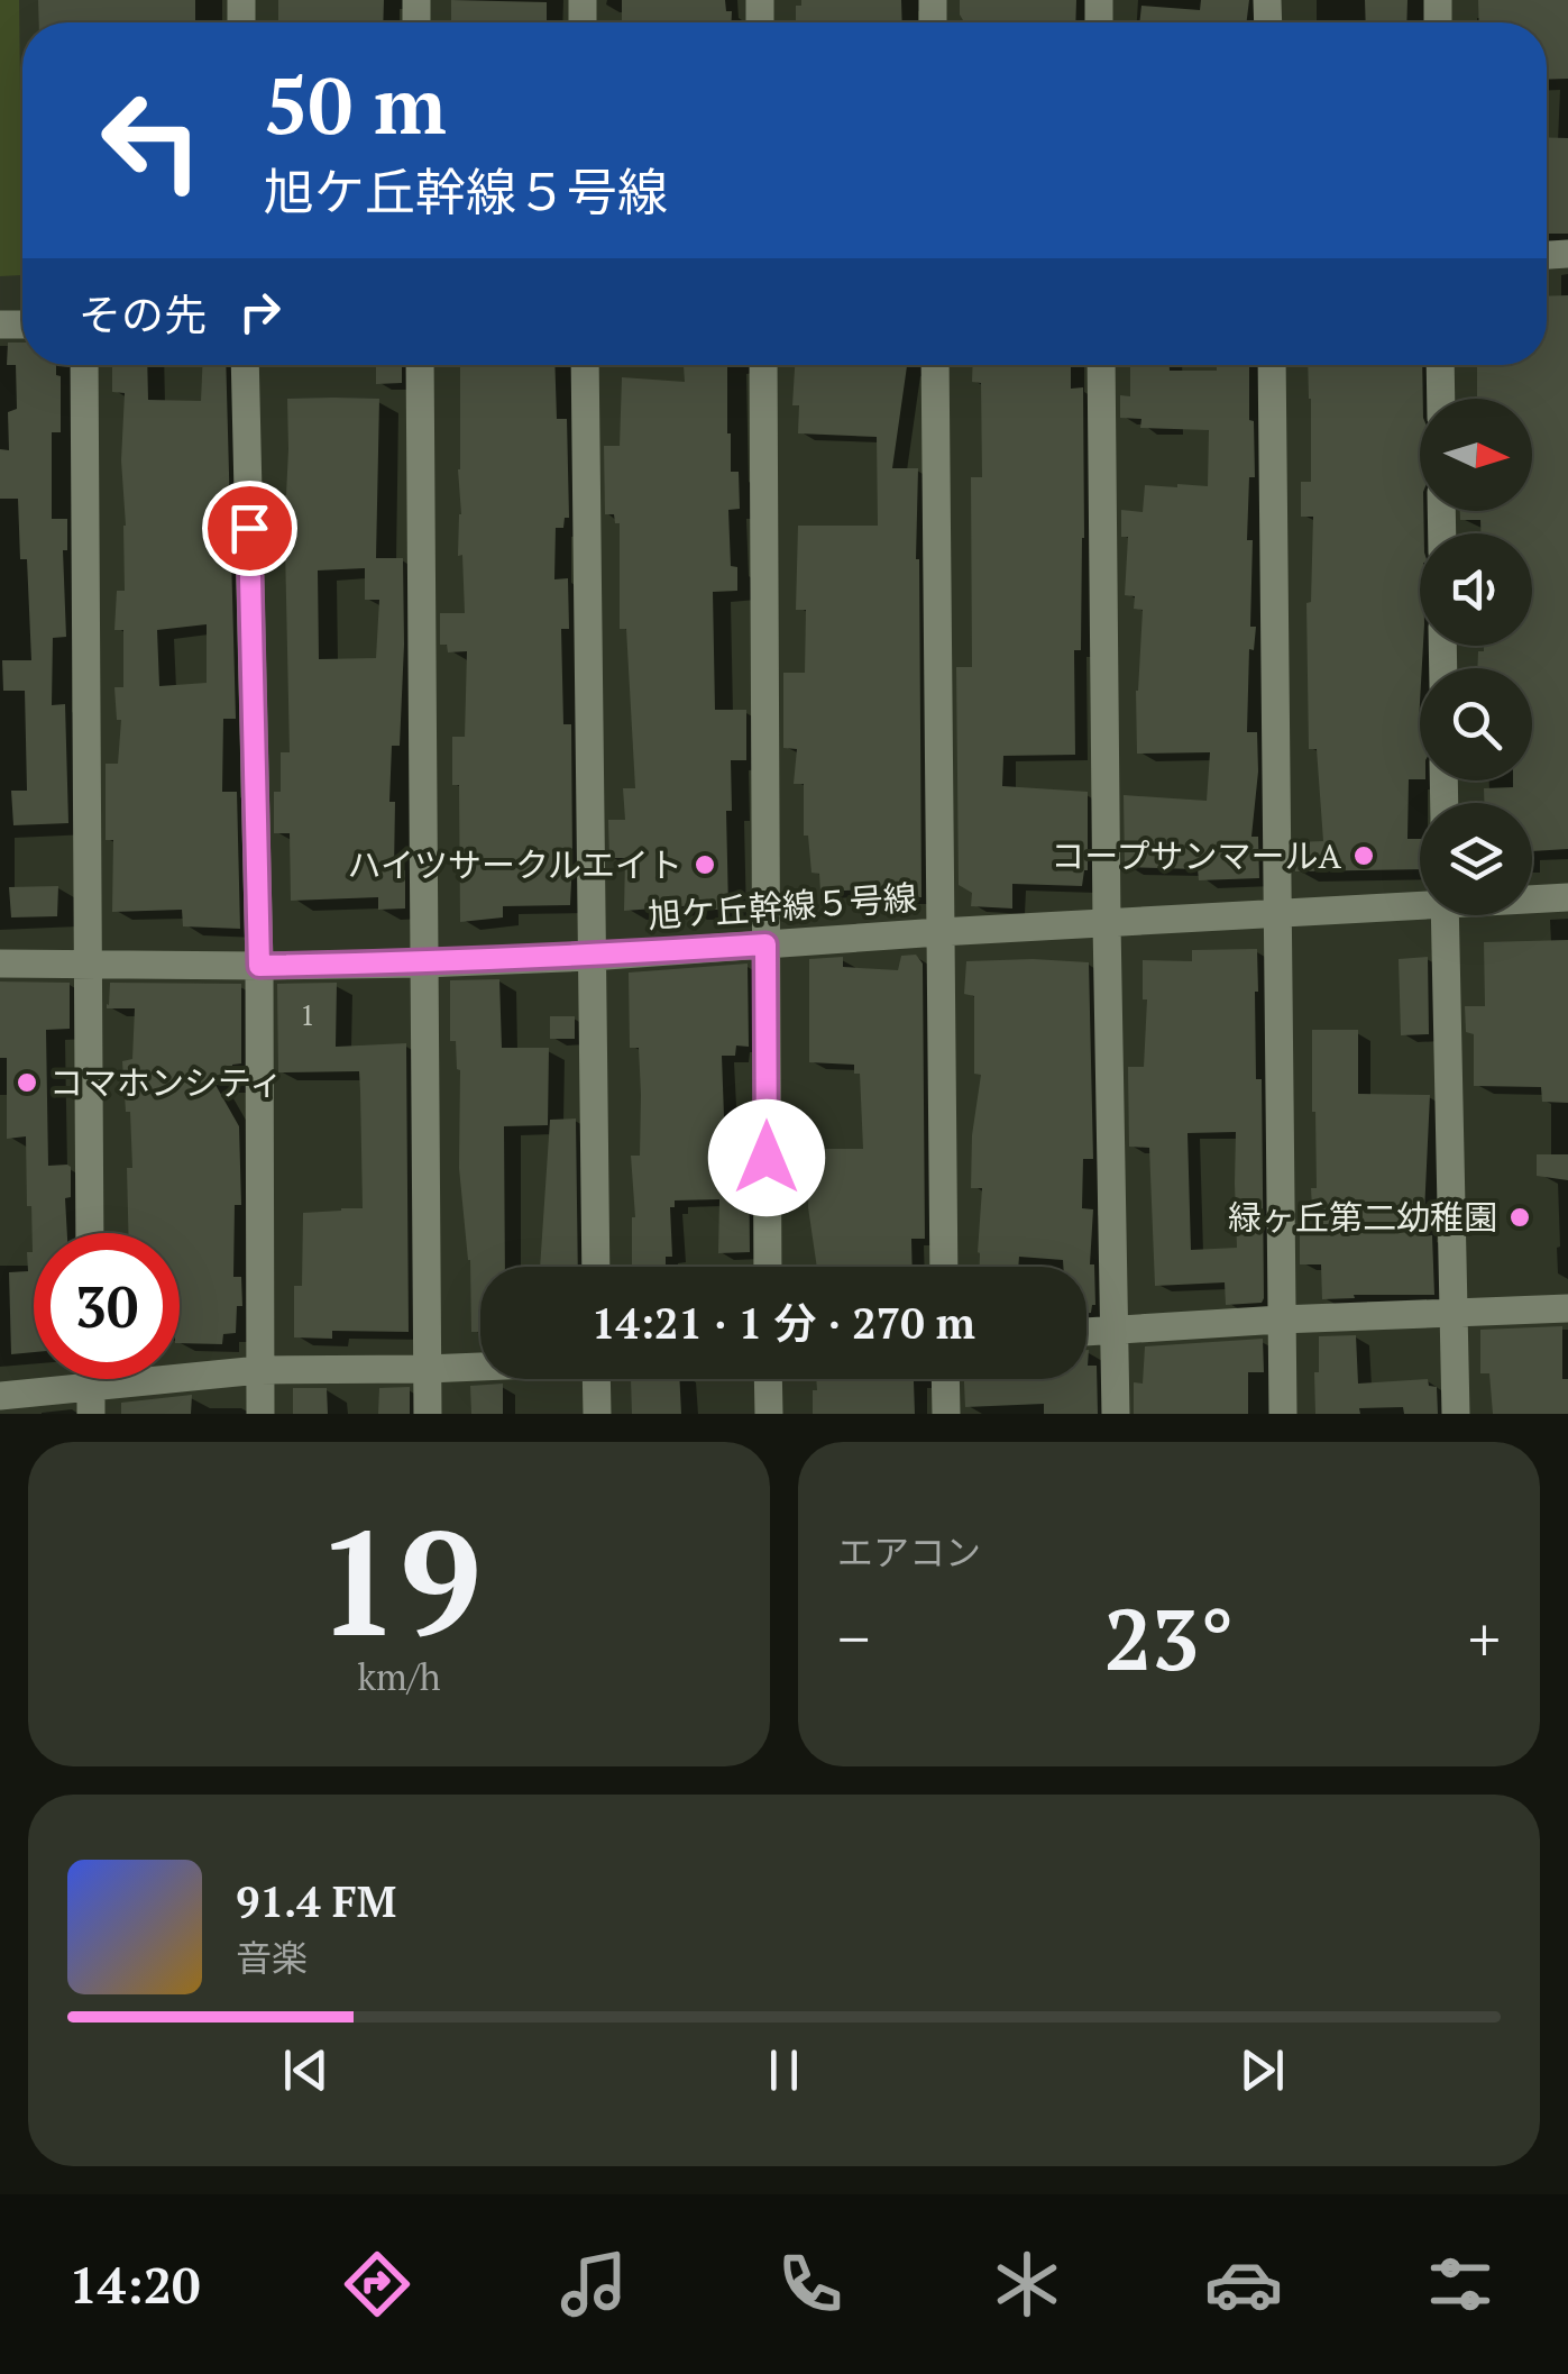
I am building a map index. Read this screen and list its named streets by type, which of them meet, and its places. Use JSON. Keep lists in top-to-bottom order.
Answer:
{
  "streets": {
    "street": ["旭ケ丘幹線５号線"]
  },
  "places": [
    "コープサンマールA",
    "ハイツサークルエイト",
    "コマホンシティ",
    "緑ヶ丘第二幼稚園"
  ],
  "house_numbers": ["1"],
  "north": "right",
  "page": {
    "turn": ["50 m", "旭ケ丘幹線５号線"],
    "then": "その先",
    "limit": "30",
    "trip": "14:21 · 1 分 · 270 m",
    "tile": [
      ["19", "km/h"],
      "エアコン"
    ],
    "heat": ["−", "23°", "+"],
    "song": ["91.4 FM", "音楽"],
    "tabs": "14:20"
  }
}
